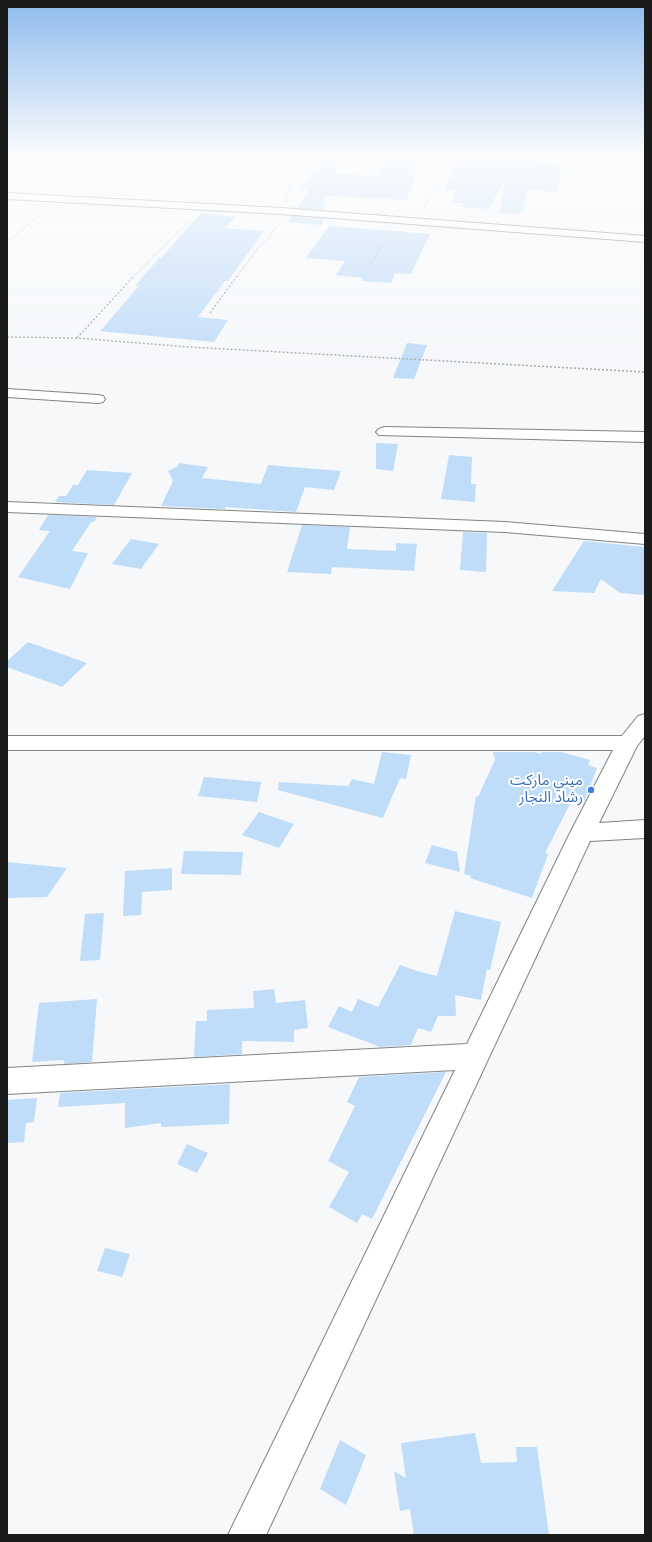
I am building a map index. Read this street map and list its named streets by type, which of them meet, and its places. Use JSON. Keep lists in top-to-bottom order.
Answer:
{
  "places": ["ميني ماركت رشاد النجار"]
}
